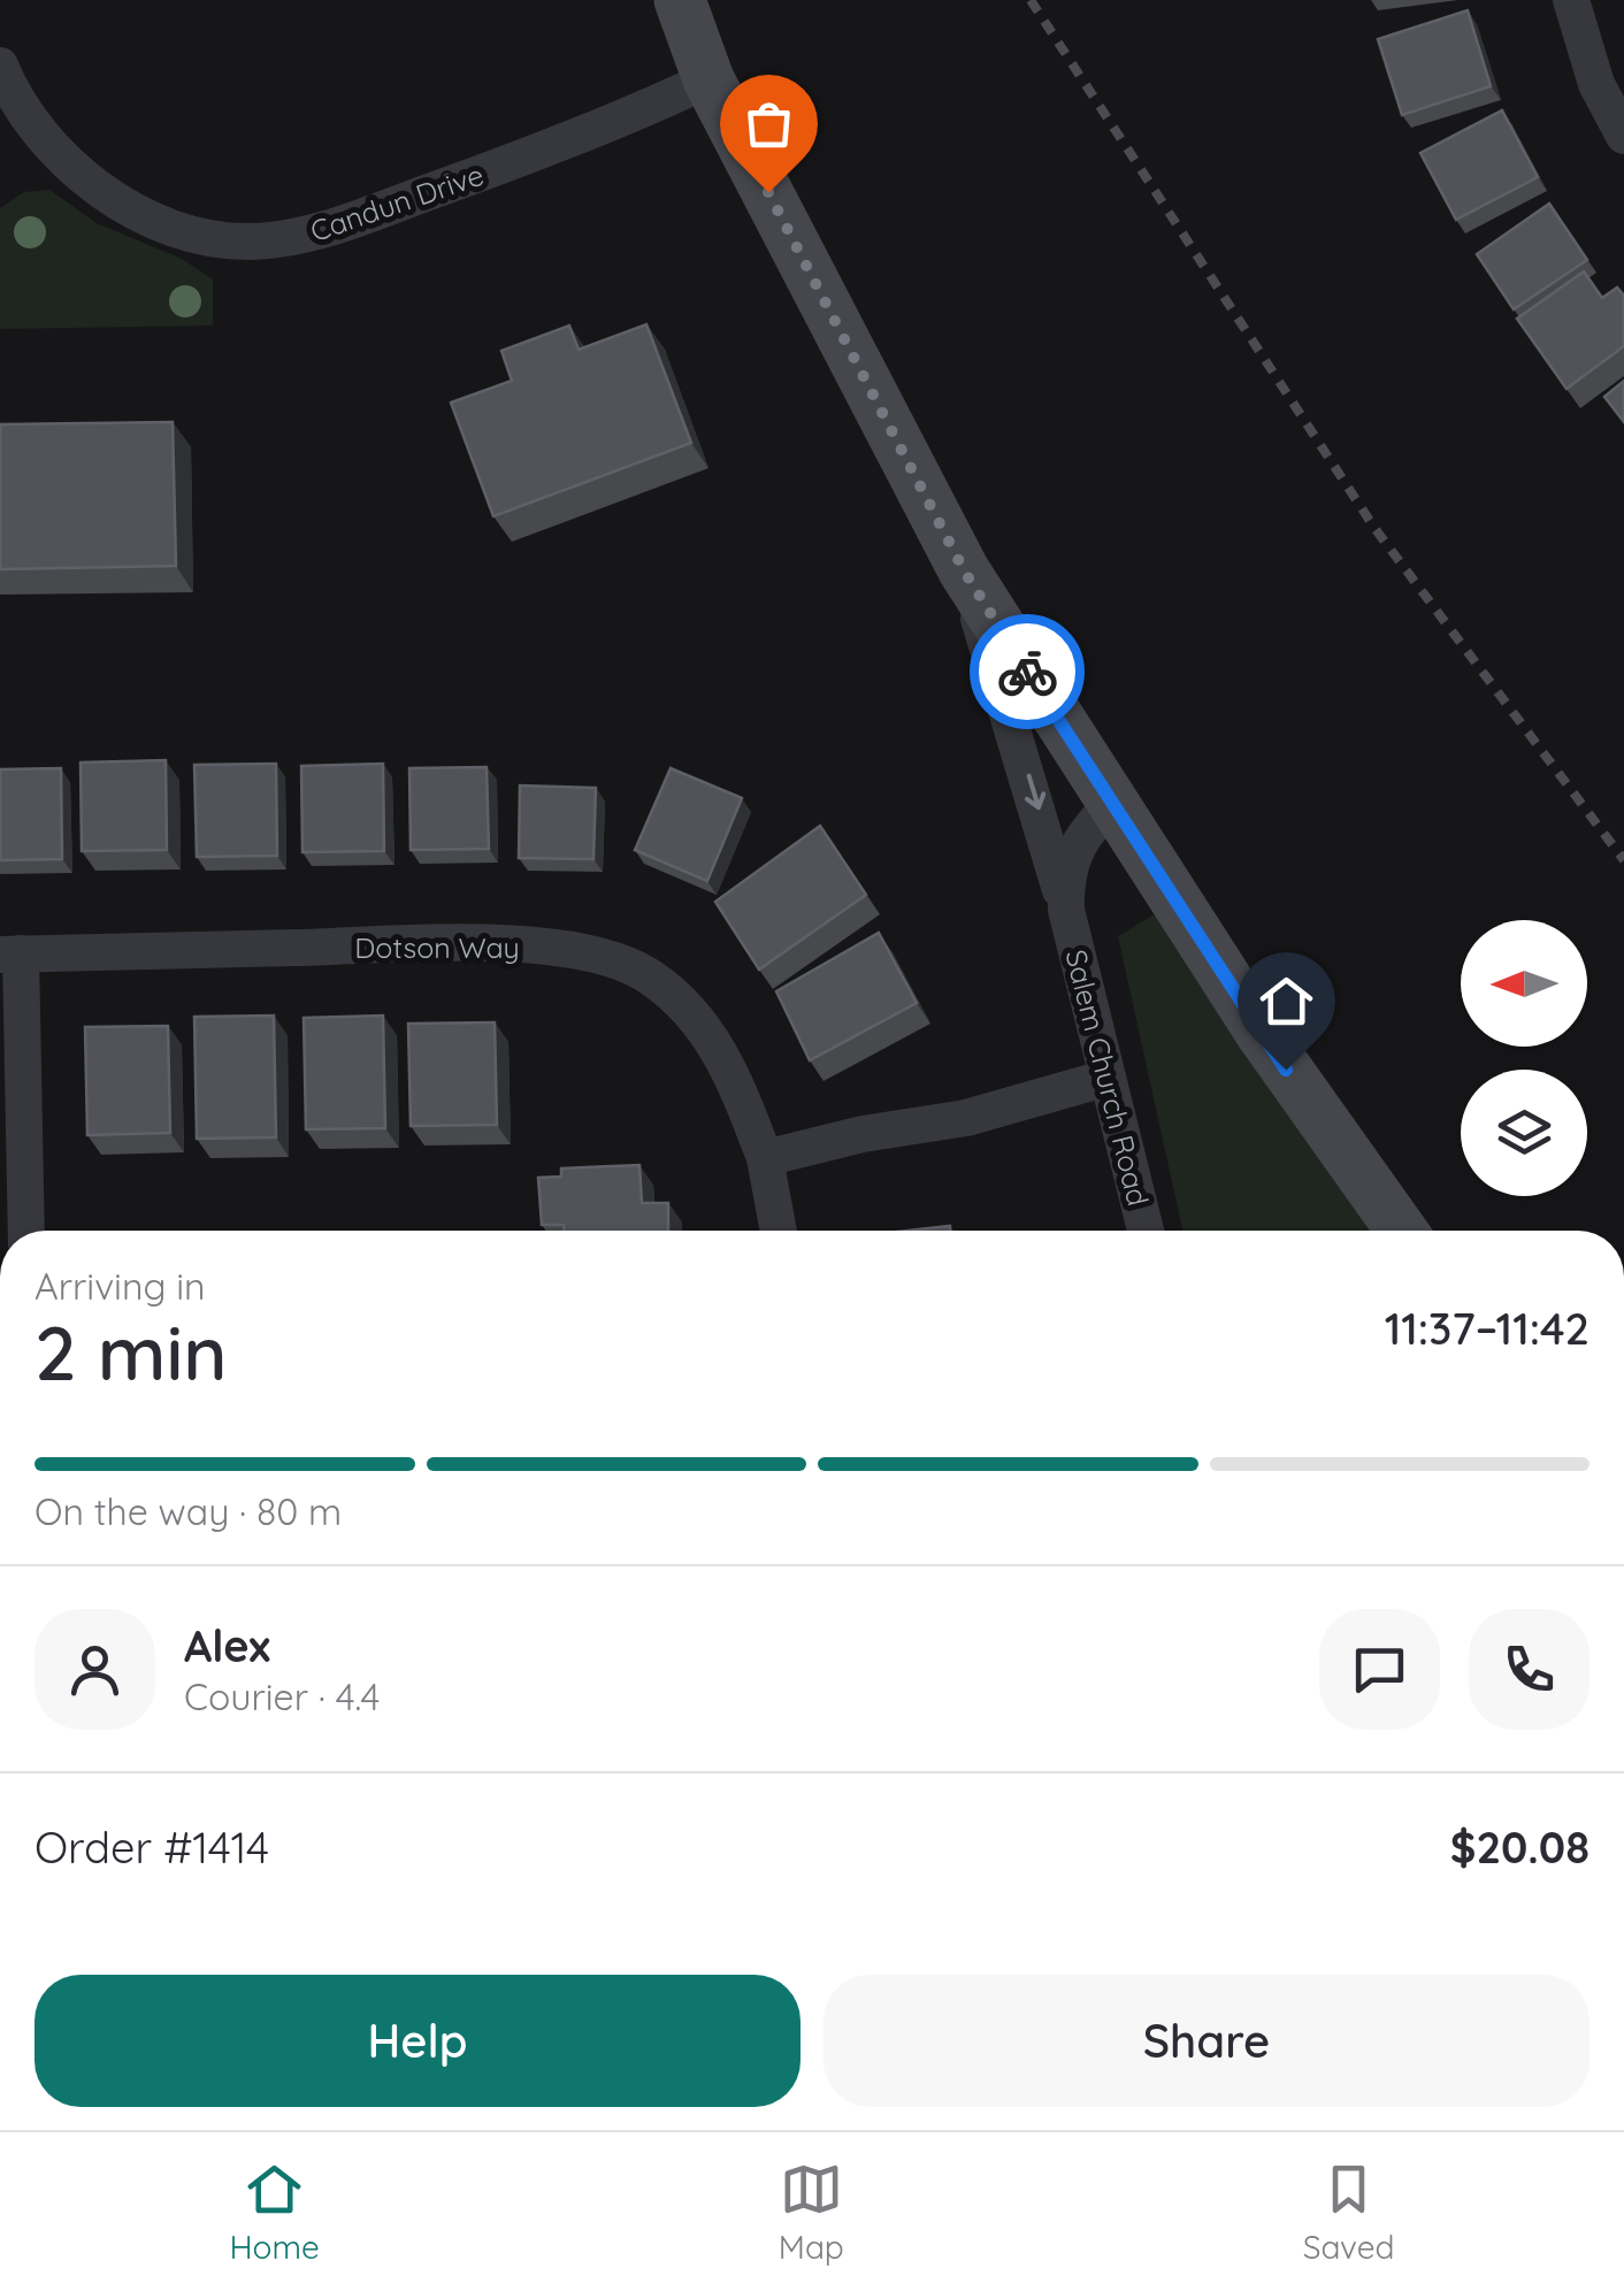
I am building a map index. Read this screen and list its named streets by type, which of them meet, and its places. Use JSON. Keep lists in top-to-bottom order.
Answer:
{
  "streets": {
    "street": ["Candun Drive", "Dotson Way", "Salem Church Road"]
  },
  "one_way": ["Salem Church Road"],
  "north": "left",
  "page": {
    "heading": ["2 min", "Arriving in", "11:37–11:42"],
    "panel": [
      "Alex",
      "Courier · 4.4",
      "Order #1414",
      "$20.08"
    ],
    "bar": "On the way · 80 m",
    "buttons": ["Help", "Share"],
    "tabs": ["Home", "Map", "Saved"]
  }
}
